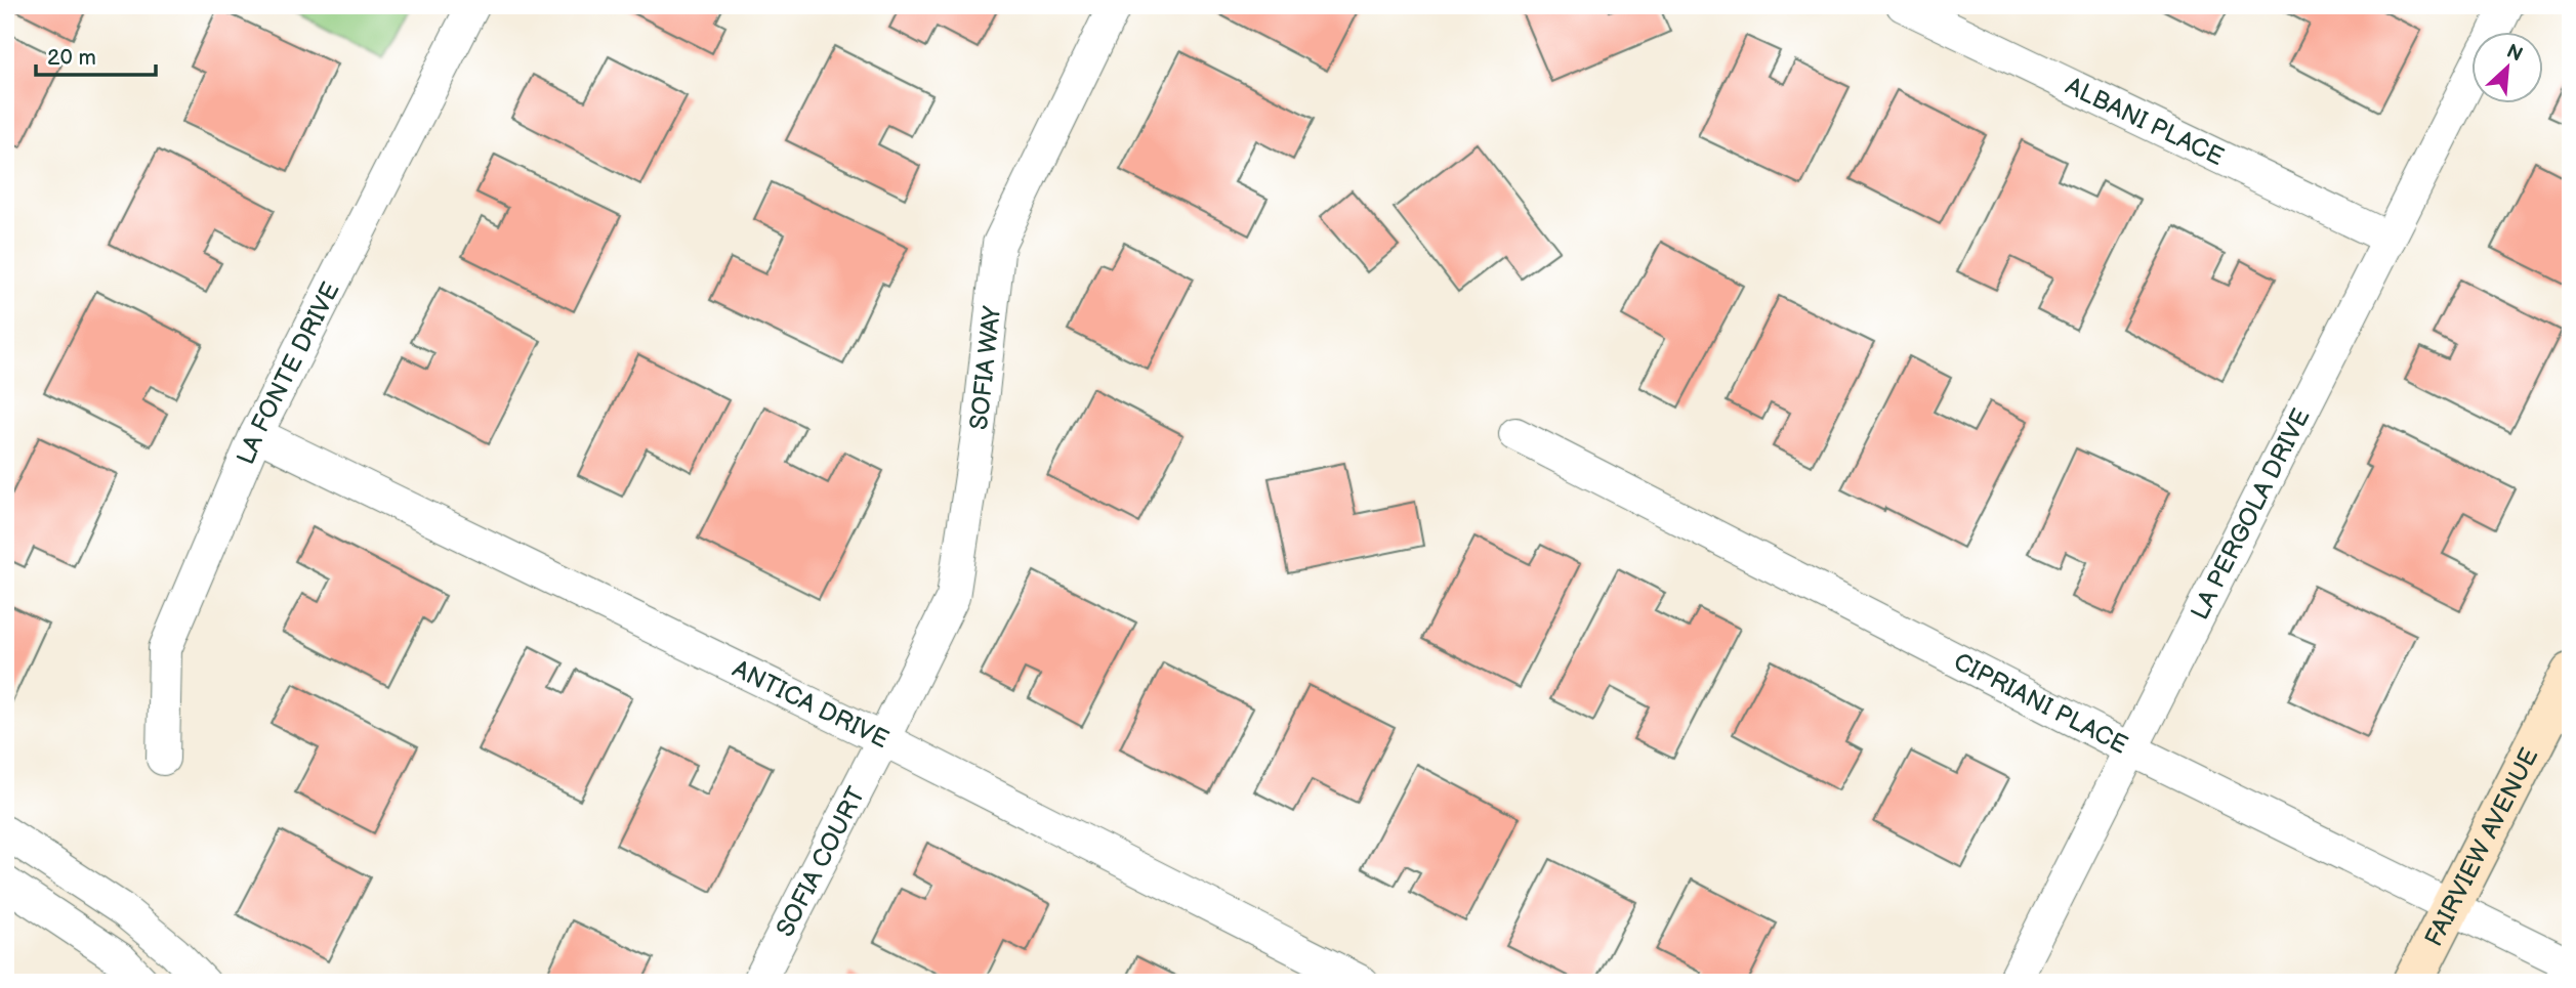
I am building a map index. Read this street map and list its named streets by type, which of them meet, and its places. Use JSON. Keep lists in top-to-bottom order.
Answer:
{
  "streets": {
    "street": [
      "ALBANI PLACE",
      "SOFIA WAY",
      "LA FONTE DRIVE",
      "LA PERGOLA DRIVE",
      "CIPRIANI PLACE",
      "ANTICA DRIVE",
      "FAIRVIEW AVENUE",
      "SOFIA COURT"
    ]
  },
  "crossings": [
    ["ALBANI PLACE", "LA PERGOLA DRIVE"],
    ["SOFIA WAY", "ANTICA DRIVE"],
    ["SOFIA WAY", "SOFIA COURT"],
    ["LA FONTE DRIVE", "ANTICA DRIVE"],
    ["LA PERGOLA DRIVE", "CIPRIANI PLACE"],
    ["CIPRIANI PLACE", "FAIRVIEW AVENUE"],
    ["ANTICA DRIVE", "SOFIA COURT"]
  ],
  "scale_bar": "20 m",
  "north": "top right"
}
